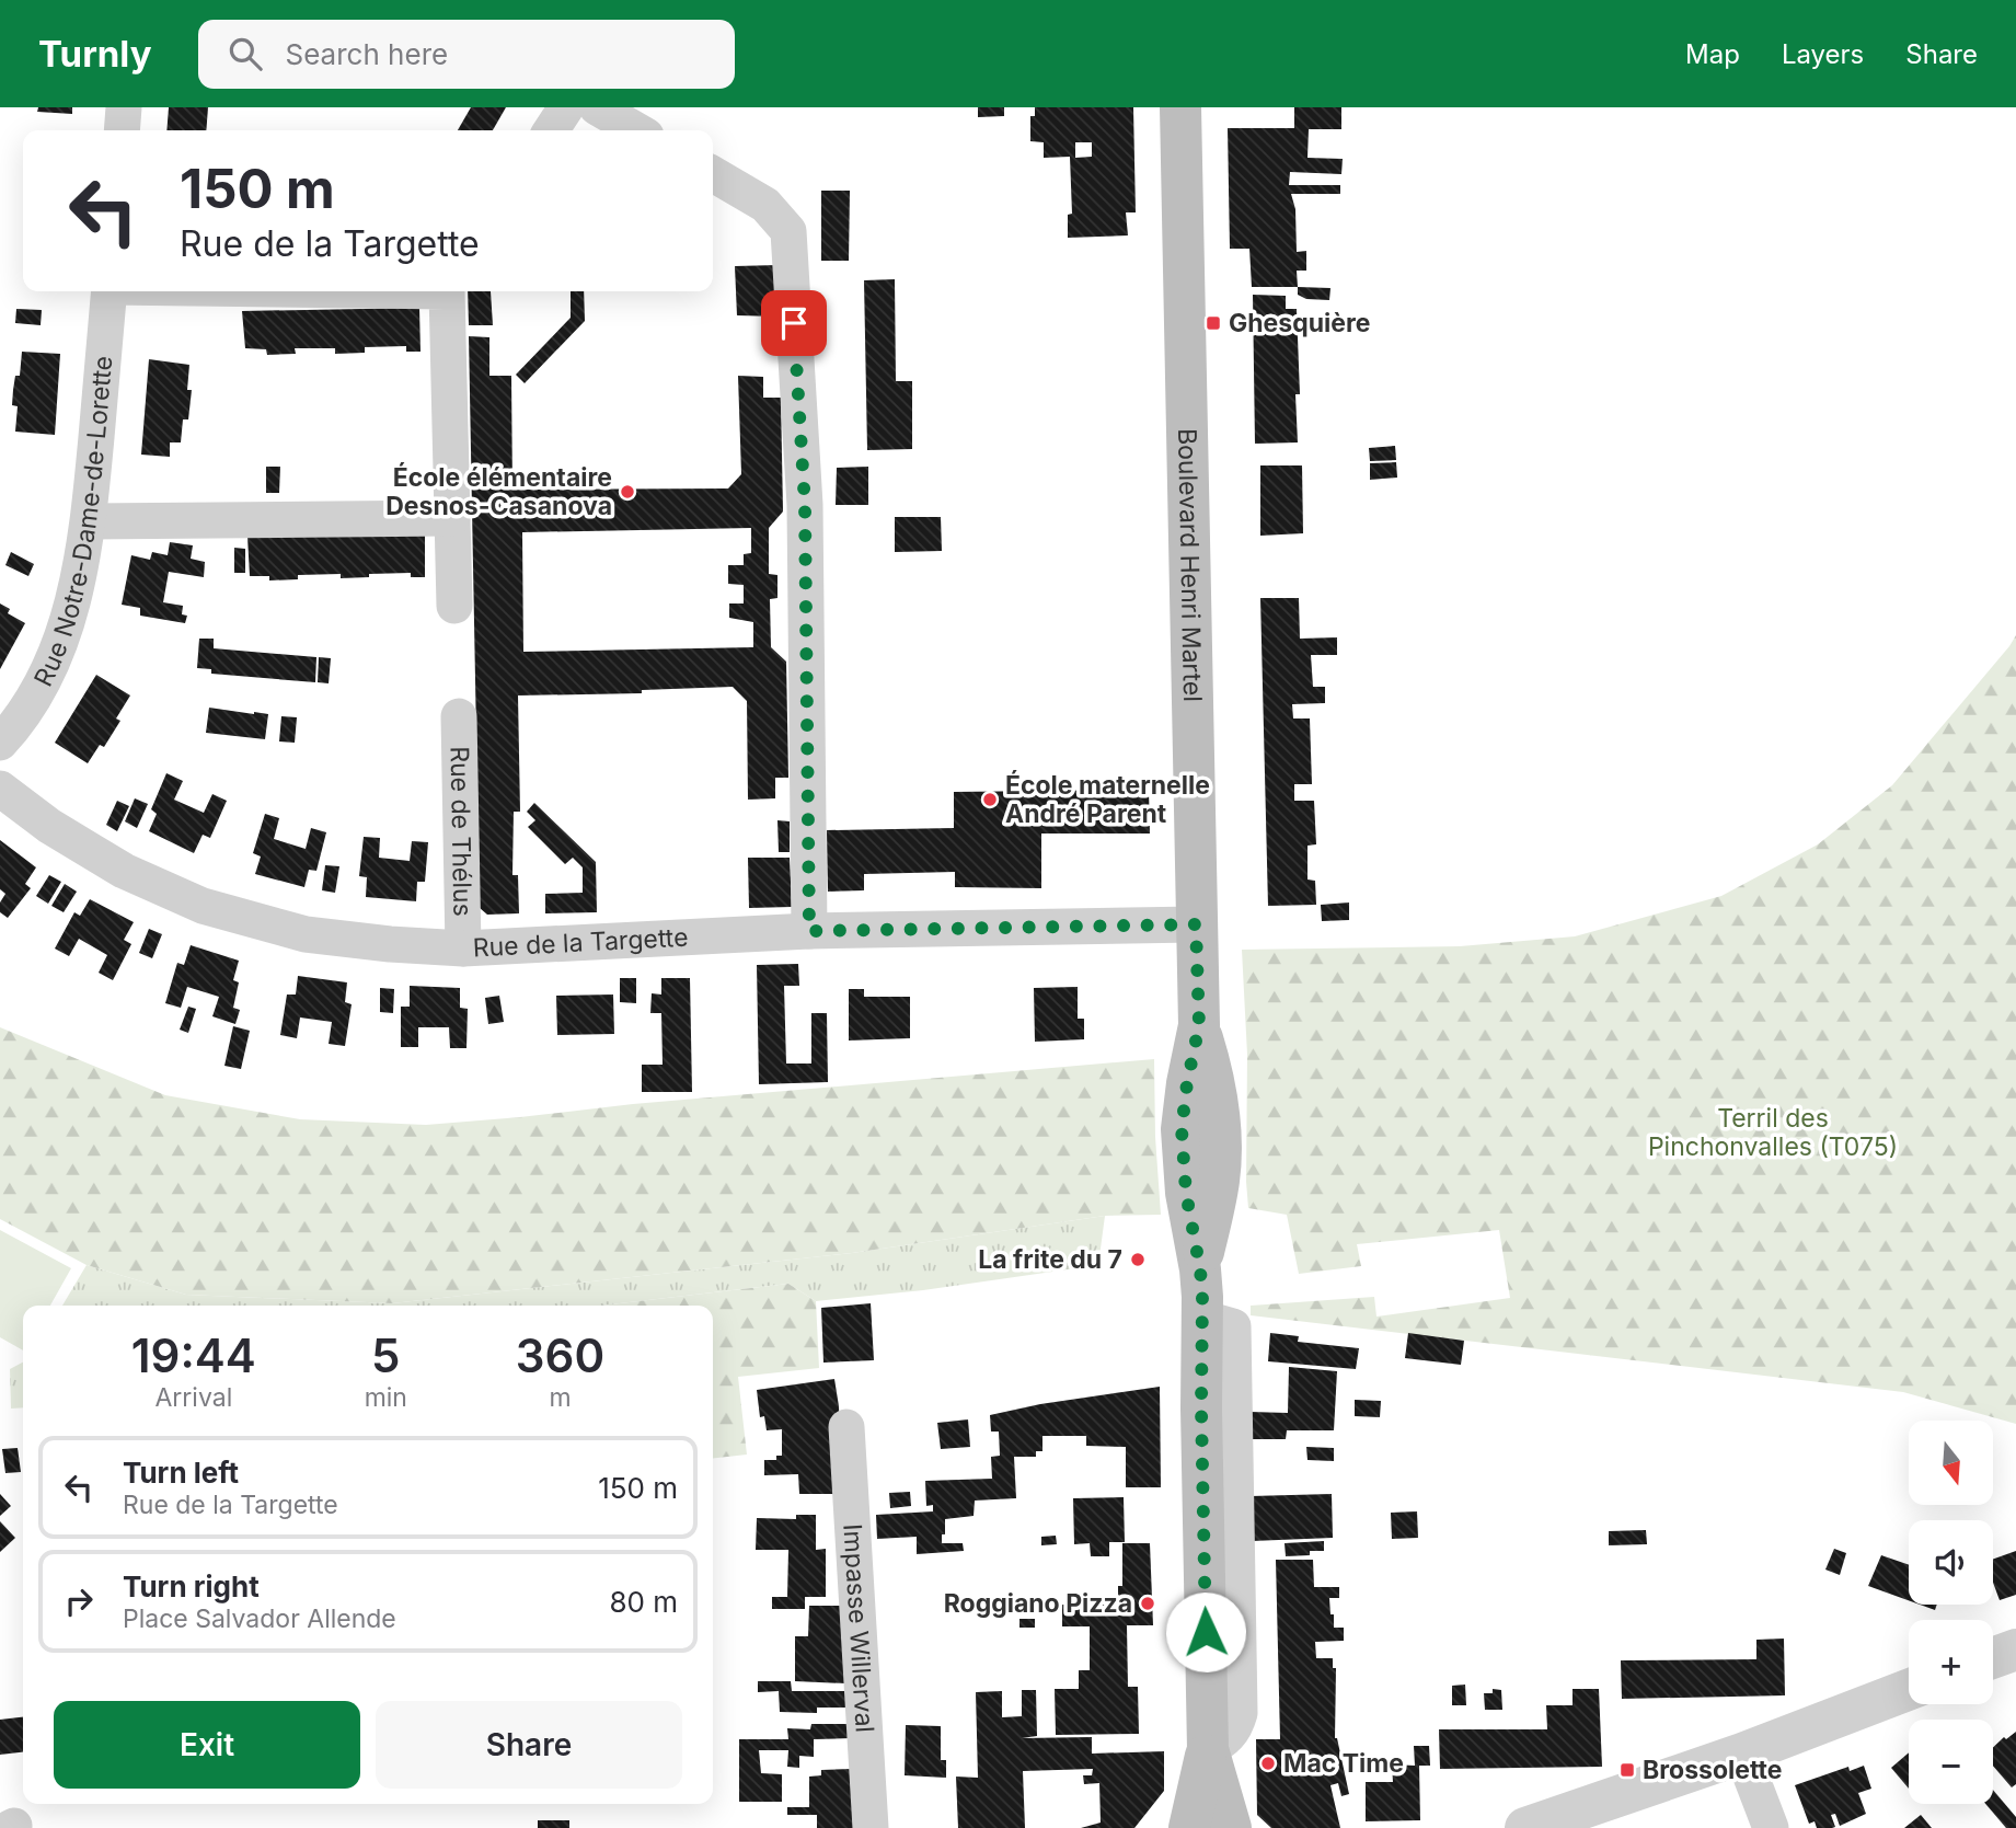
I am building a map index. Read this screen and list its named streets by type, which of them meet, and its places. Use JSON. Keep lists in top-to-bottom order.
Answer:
{
  "streets": {
    "main road": ["Boulevard Henri Martel"],
    "street": [
      "Rue Notre-Dame-de-Lorette",
      "Rue de Thélus",
      "Rue de la Targette",
      "Impasse Willerval"
    ]
  },
  "crossings": [
    ["Boulevard Henri Martel", "Rue de la Targette"],
    ["Rue de Thélus", "Rue de la Targette"]
  ],
  "parks": ["Terril des Pinchonvalles (T075)"],
  "places": {
    "transit": ["Ghesquière", "Brossolette"],
    "other": [
      "École élémentaire Desnos-Casanova",
      "École maternelle André Parent",
      "La frite du 7",
      "Roggiano Pizza",
      "Mac Time"
    ]
  },
  "north": "bottom",
  "page": {
    "header": "Turnly",
    "search": "Search here",
    "nav": ["Map", "Layers", "Share"],
    "turn": ["150 m", "Rue de la Targette"],
    "eta": [
      "19:44",
      "Arrival",
      "5",
      "min",
      "360",
      "m"
    ],
    "map_buttons": ["+", "−"],
    "list": [
      {
        "name": "Turn left",
        "note": "Rue de la Targette",
        "value": "150 m"
      },
      {
        "name": "Turn right",
        "note": "Place Salvador Allende",
        "value": "80 m"
      }
    ],
    "buttons": ["Exit", "Share"]
  }
}
